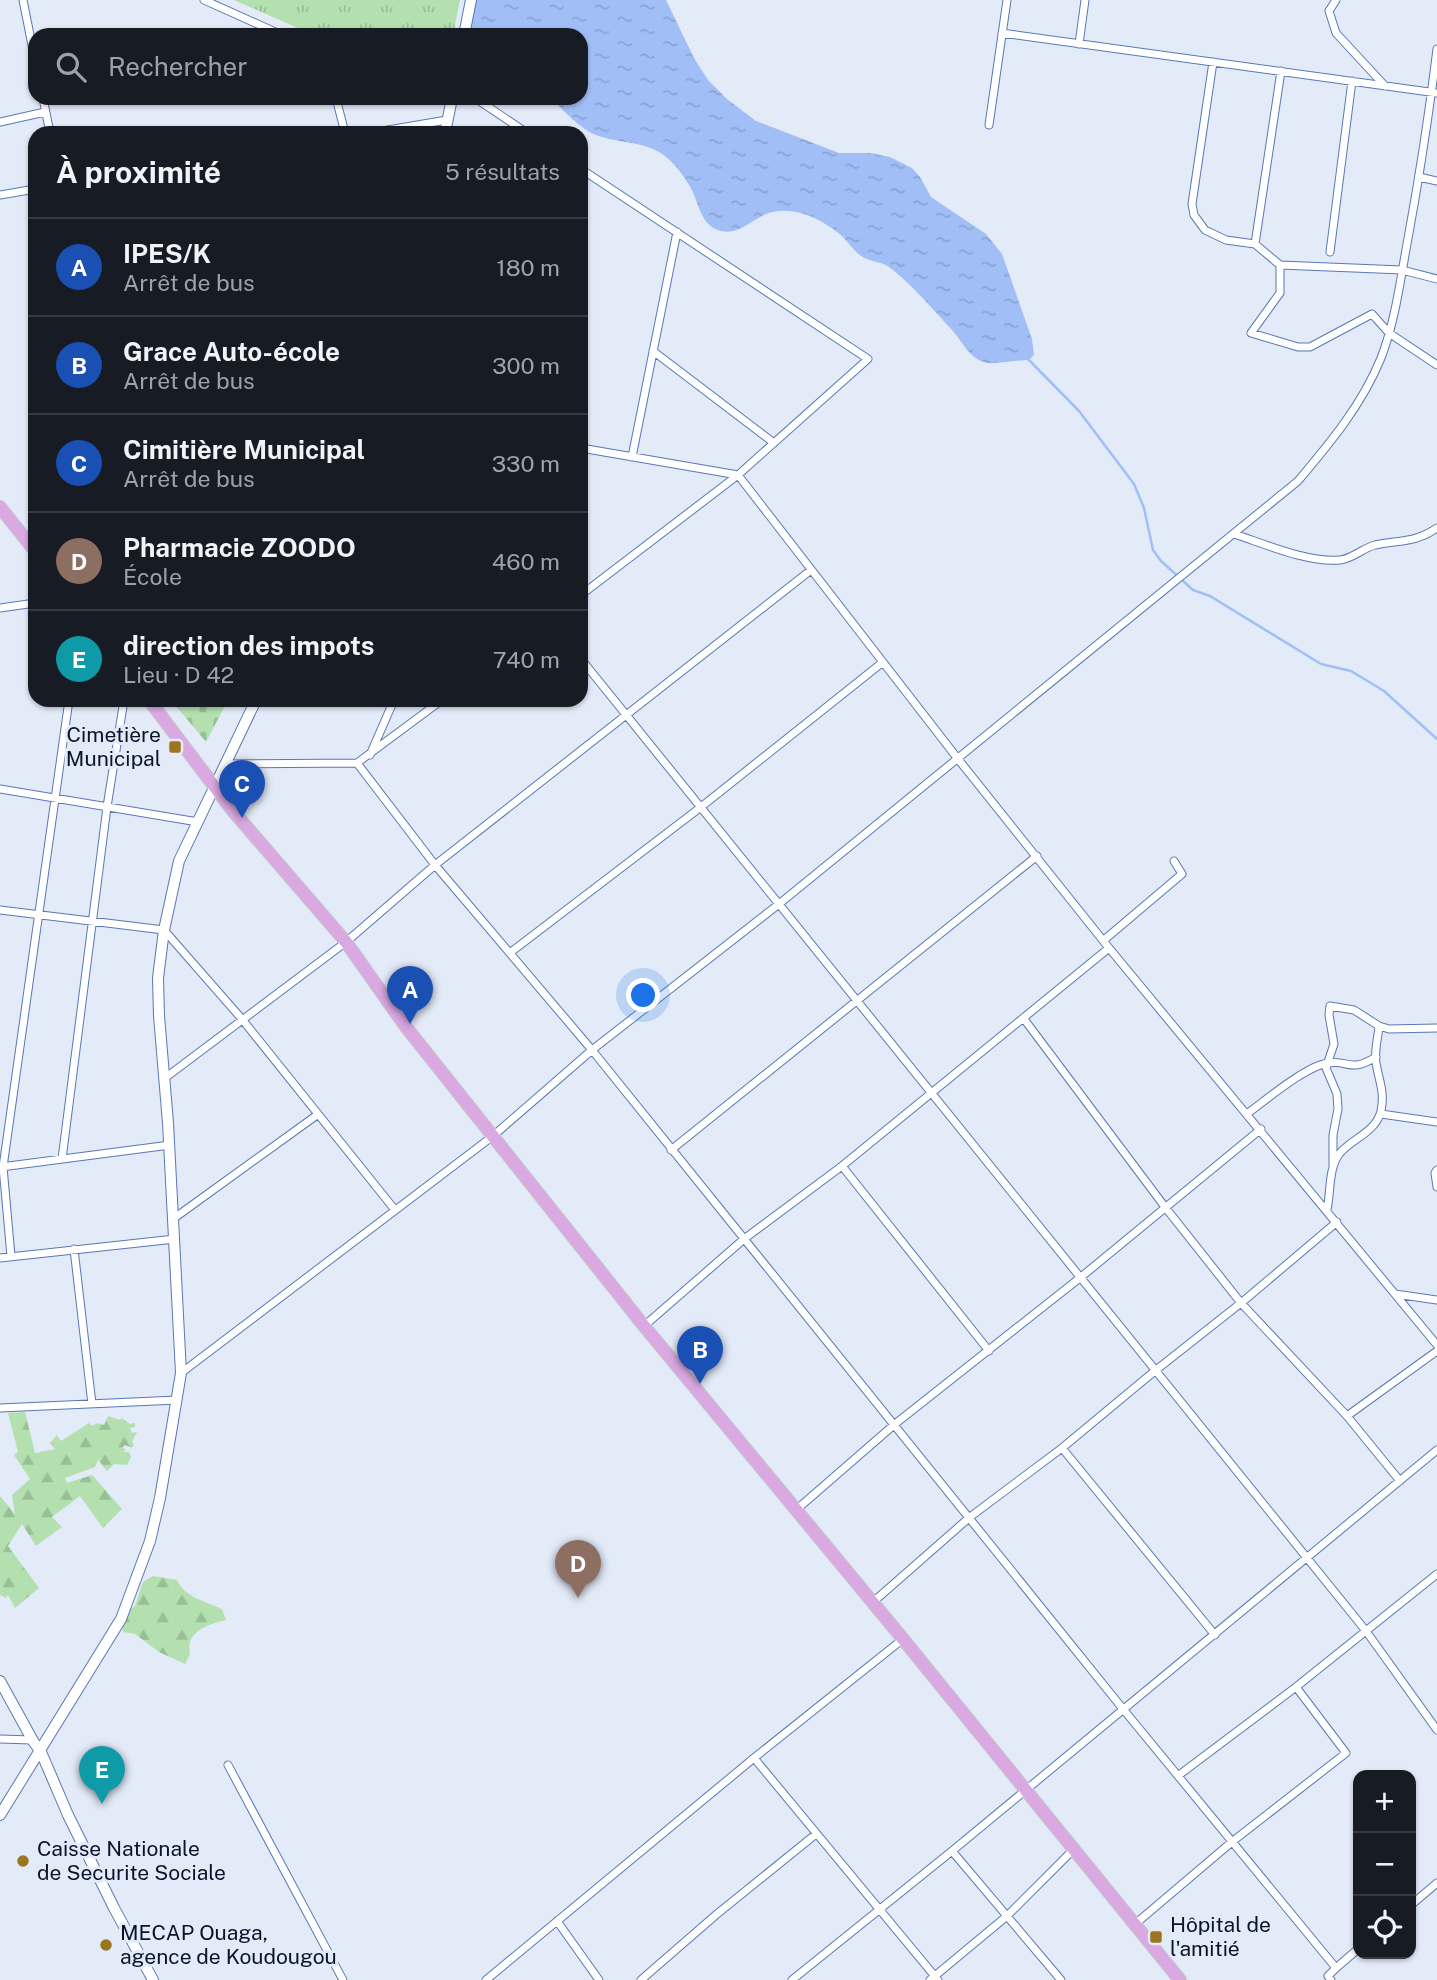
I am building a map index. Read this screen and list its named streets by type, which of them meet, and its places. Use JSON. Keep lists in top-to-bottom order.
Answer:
{
  "places": {
    "transit": ["Cimetière Municipal", "Hôpital de l'amitié"],
    "other": ["Caisse Nationale de Securite Sociale", "MECAP Ouaga, agence de Koudougou"]
  },
  "page": {
    "search": "Rechercher",
    "heading": ["À proximité", "5 résultats"],
    "list": [
      {
        "mark": "A",
        "name": "IPES/K",
        "note": "Arrêt de bus",
        "value": "180 m"
      },
      {
        "mark": "B",
        "name": "Grace Auto-école",
        "note": "Arrêt de bus",
        "value": "300 m"
      },
      {
        "mark": "C",
        "name": "Cimitière Municipal",
        "note": "Arrêt de bus",
        "value": "330 m"
      },
      {
        "mark": "D",
        "name": "Pharmacie ZOODO",
        "note": "École",
        "value": "460 m"
      },
      {
        "mark": "E",
        "name": "direction des impots",
        "note": "Lieu · D 42",
        "value": "740 m"
      }
    ],
    "pins": [
      "C",
      "A",
      "B",
      "D",
      "E"
    ],
    "map_buttons": ["+", "−"]
  }
}
